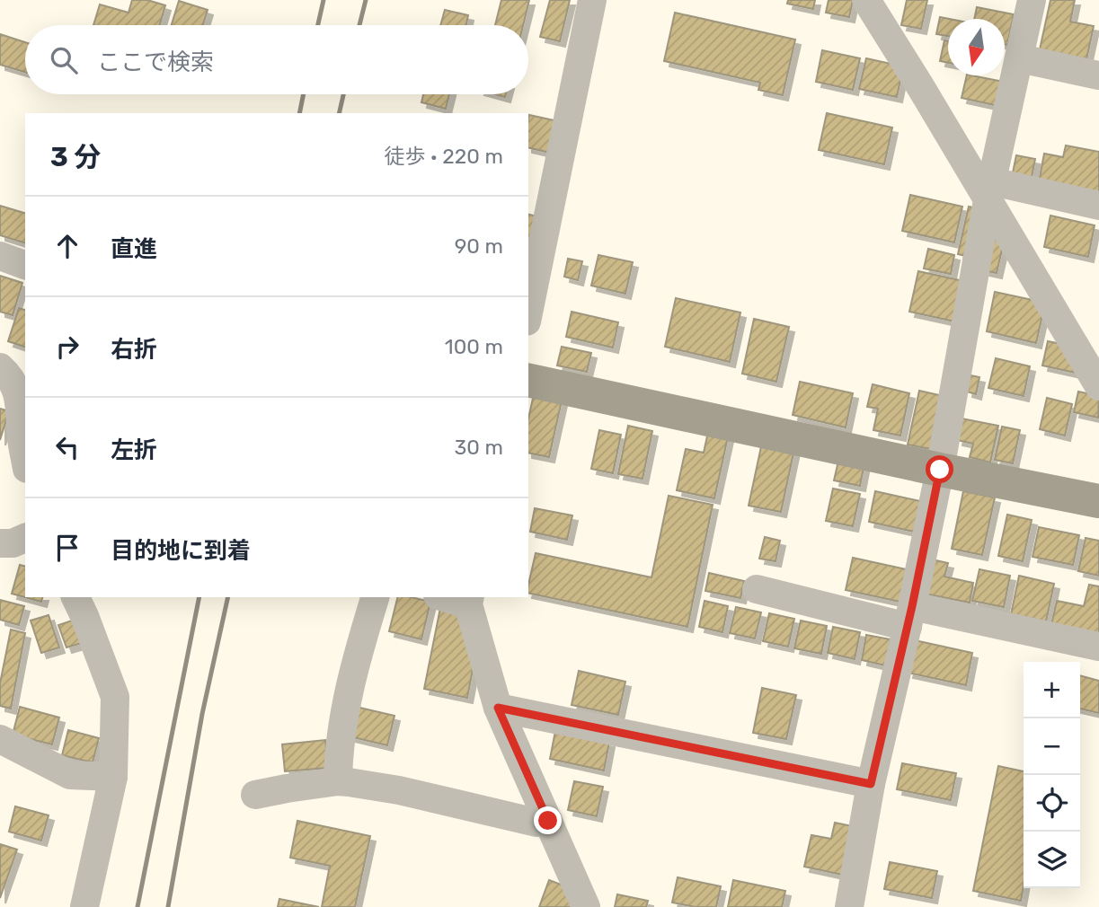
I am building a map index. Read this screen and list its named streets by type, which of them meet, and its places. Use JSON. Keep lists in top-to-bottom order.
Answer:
{
  "north": "bottom",
  "page": {
    "search": "ここで検索",
    "heading": ["3 分", "徒歩 · 220 m"],
    "list": [
      ["直進", "90 m"],
      ["右折", "100 m"],
      ["左折", "30 m"],
      "目的地に到着"
    ],
    "map_buttons": ["+", "−"]
  }
}
